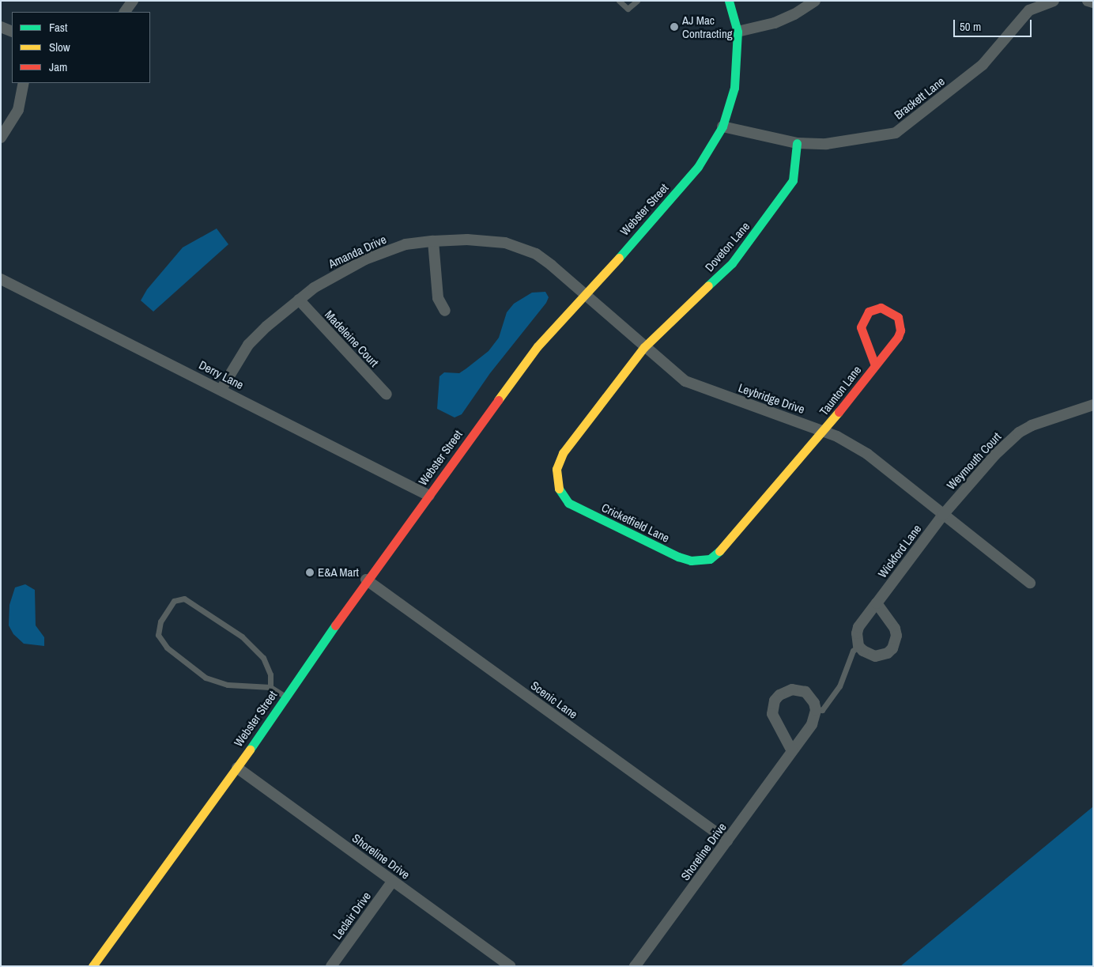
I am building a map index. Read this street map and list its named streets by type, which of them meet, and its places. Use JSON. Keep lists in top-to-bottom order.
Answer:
{
  "streets": {
    "main road": [
      "Webster Street",
      "Doveton Lane",
      "Taunton Lane",
      "Cricketfield Lane"
    ],
    "street": [
      "Brackett Lane",
      "Amanda Drive",
      "Madeleine Court",
      "Derry Lane",
      "Leybridge Drive",
      "Weymouth Court",
      "Wickford Lane",
      "Scenic Lane",
      "Shoreline Drive",
      "Leclair Drive"
    ]
  },
  "crossings": [
    ["Brackett Lane", "Webster Street"],
    ["Brackett Lane", "Doveton Lane"],
    ["Webster Street", "Amanda Drive"],
    ["Webster Street", "Derry Lane"],
    ["Webster Street", "Leybridge Drive"],
    ["Webster Street", "Scenic Lane"],
    ["Webster Street", "Shoreline Drive"],
    ["Doveton Lane", "Leybridge Drive"],
    ["Doveton Lane", "Cricketfield Lane"],
    ["Amanda Drive", "Madeleine Court"],
    ["Amanda Drive", "Derry Lane"],
    ["Amanda Drive", "Leybridge Drive"],
    ["Taunton Lane", "Leybridge Drive"],
    ["Taunton Lane", "Cricketfield Lane"],
    ["Leybridge Drive", "Weymouth Court"],
    ["Leybridge Drive", "Cricketfield Lane"],
    ["Leybridge Drive", "Wickford Lane"],
    ["Weymouth Court", "Wickford Lane"],
    ["Scenic Lane", "Shoreline Drive"],
    ["Shoreline Drive", "Leclair Drive"]
  ],
  "places": ["AJ Mac Contracting", "E&A Mart"],
  "legend": ["Fast", "Slow", "Jam"],
  "scale_bar": "50 m"
}
